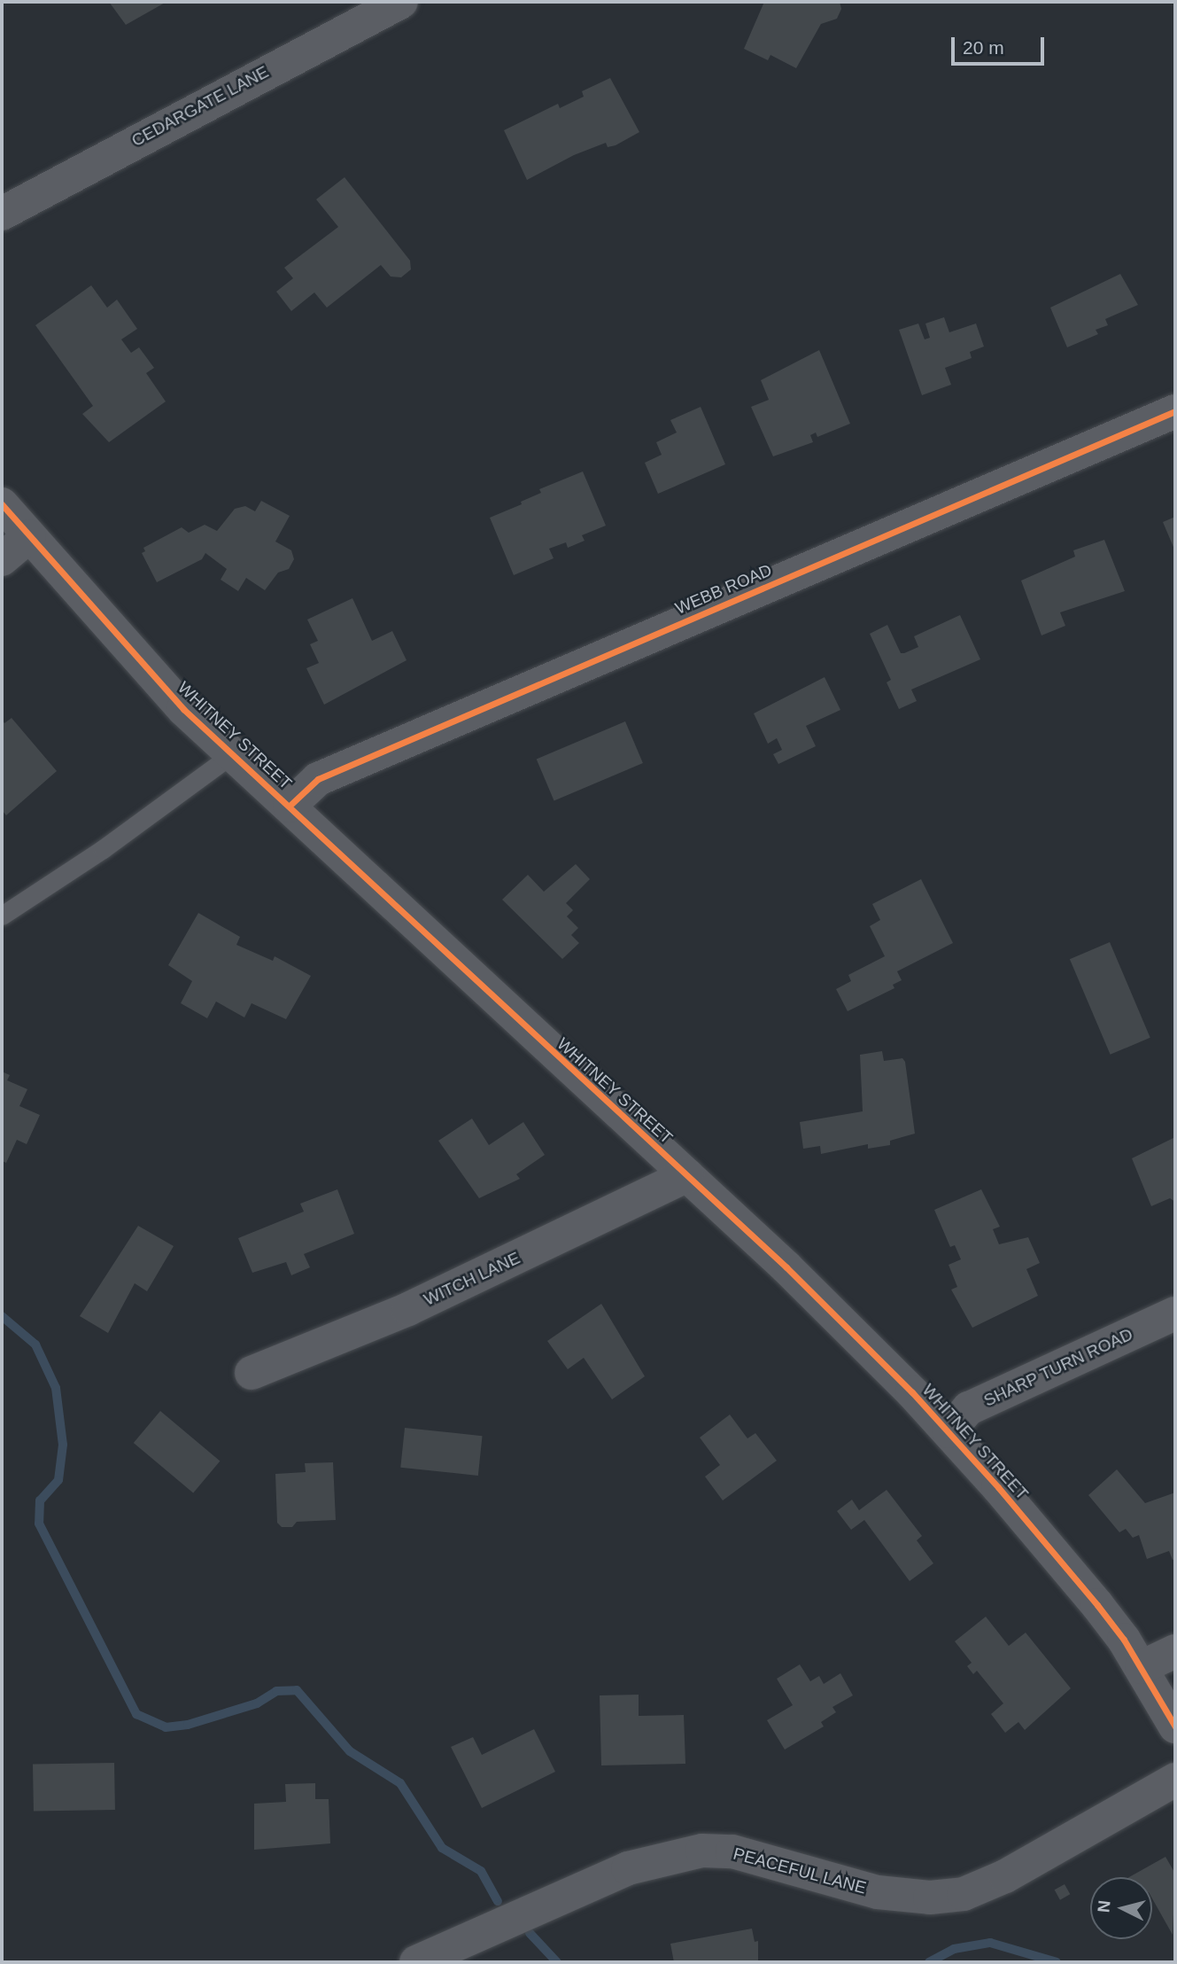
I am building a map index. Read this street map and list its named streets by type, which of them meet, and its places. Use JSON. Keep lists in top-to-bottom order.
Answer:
{
  "streets": {
    "street": [
      "CEDARGATE LANE",
      "WEBB ROAD",
      "WHITNEY STREET",
      "WITCH LANE",
      "SHARP TURN ROAD",
      "PEACEFUL LANE"
    ]
  },
  "crossings": [
    ["WEBB ROAD", "WHITNEY STREET"],
    ["WHITNEY STREET", "WITCH LANE"],
    ["WHITNEY STREET", "SHARP TURN ROAD"]
  ],
  "scale_bar": "20 m",
  "north": "left"
}
